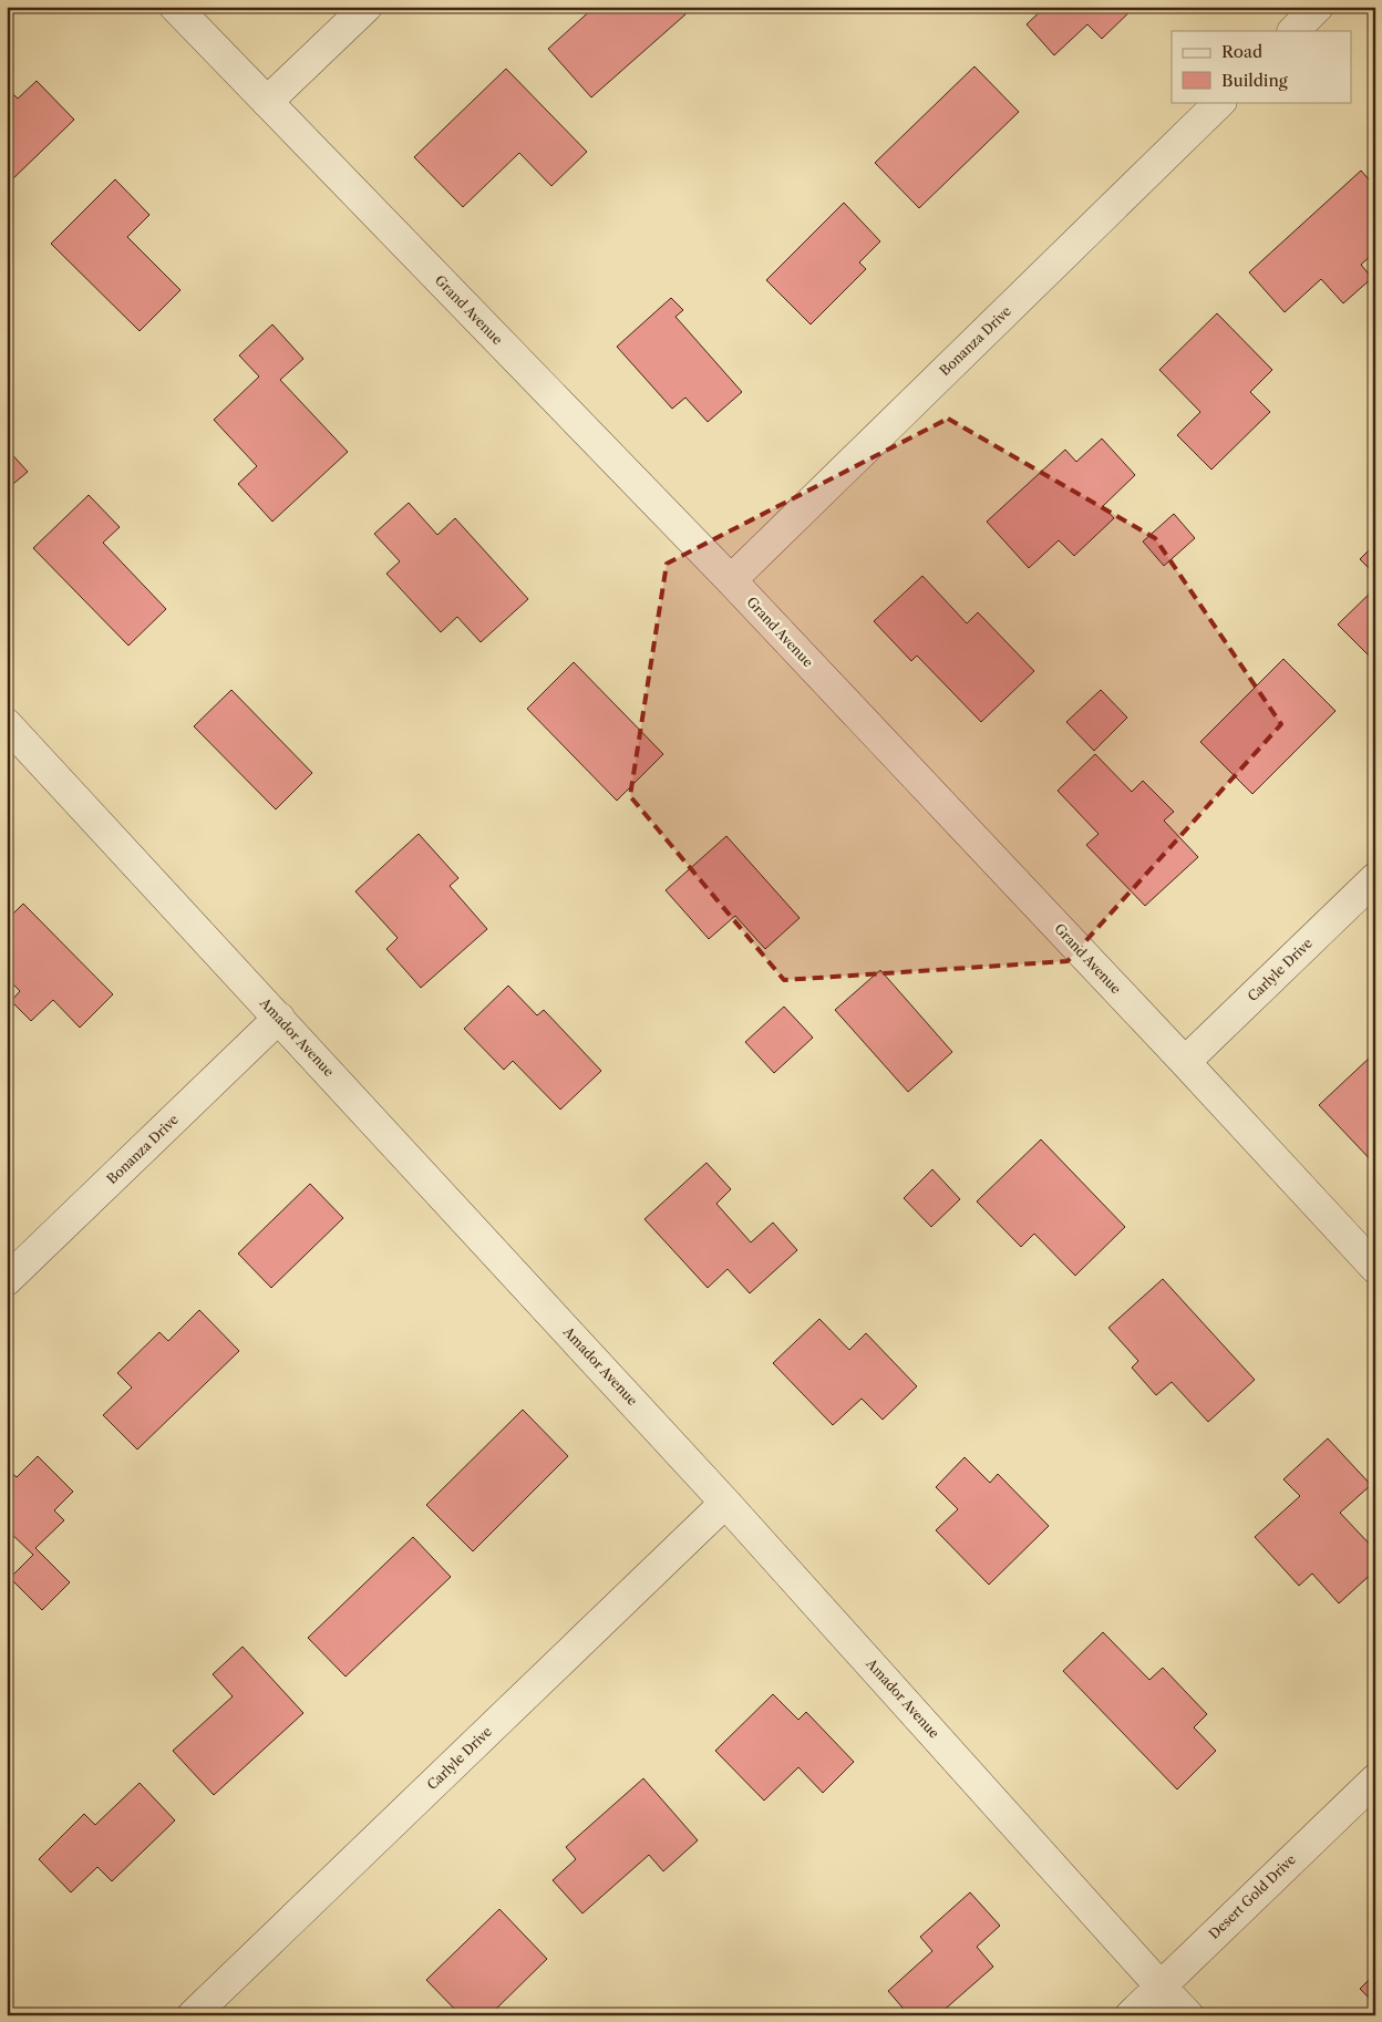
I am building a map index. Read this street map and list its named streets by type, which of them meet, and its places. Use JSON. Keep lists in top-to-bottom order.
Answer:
{
  "streets": {
    "street": [
      "Grand Avenue",
      "Bonanza Drive",
      "Carlyle Drive",
      "Amador Avenue",
      "Desert Gold Drive"
    ]
  },
  "crossings": [
    ["Grand Avenue", "Bonanza Drive"],
    ["Grand Avenue", "Carlyle Drive"],
    ["Bonanza Drive", "Amador Avenue"],
    ["Carlyle Drive", "Amador Avenue"],
    ["Amador Avenue", "Desert Gold Drive"]
  ],
  "legend": ["Road", "Building"]
}
